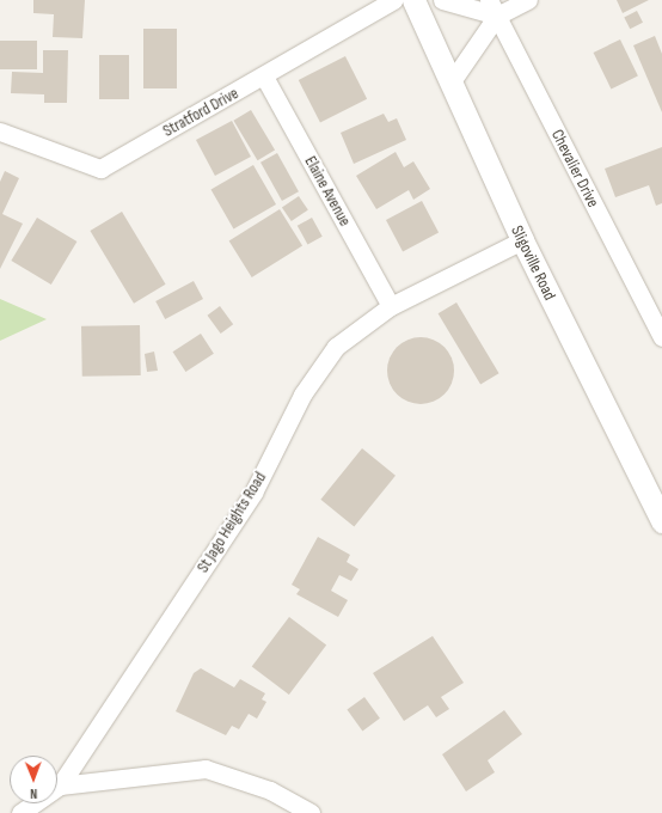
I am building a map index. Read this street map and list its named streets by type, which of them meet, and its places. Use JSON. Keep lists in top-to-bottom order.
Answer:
{
  "streets": {
    "street": [
      "Stratford Drive",
      "Chevalier Drive",
      "Elaine Avenue",
      "Sligoville Road",
      "St Jago Heights Road"
    ]
  },
  "crossings": [
    ["Stratford Drive", "Elaine Avenue"],
    ["Elaine Avenue", "St Jago Heights Road"],
    ["Sligoville Road", "St Jago Heights Road"]
  ],
  "north": "bottom"
}
